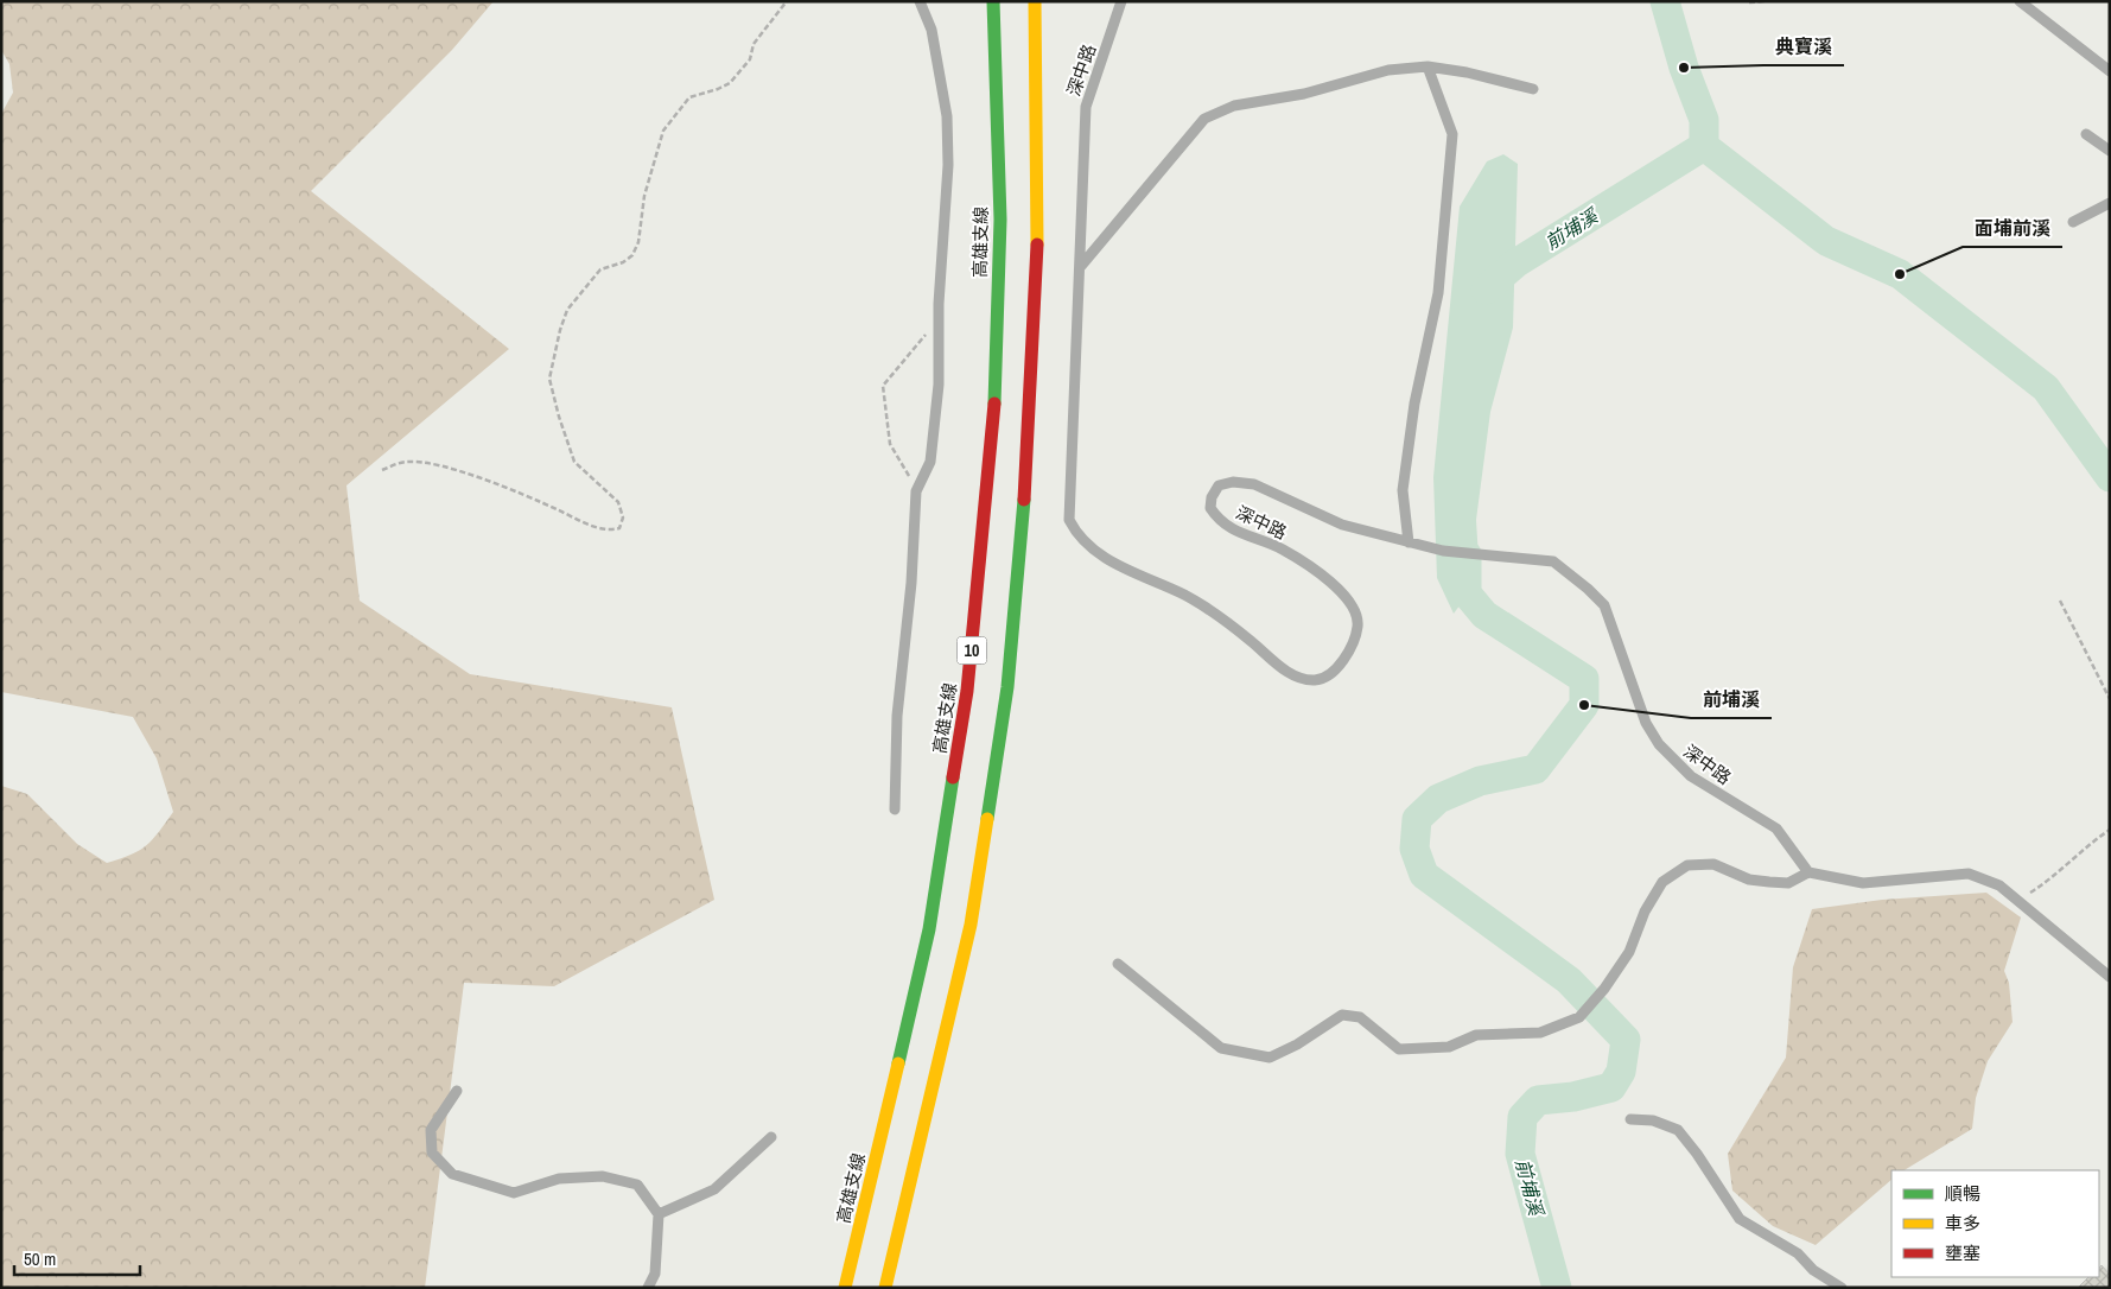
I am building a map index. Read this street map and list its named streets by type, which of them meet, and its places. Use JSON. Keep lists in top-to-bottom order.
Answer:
{
  "streets": {
    "highway": ["高雄支線", "10"],
    "lane": ["深中路"]
  },
  "water": ["前埔溪"],
  "places": ["典寶溪", "面埔前溪", "前埔溪"],
  "legend": ["順暢", "車多", "壅塞"],
  "scale_bar": "50 m"
}
